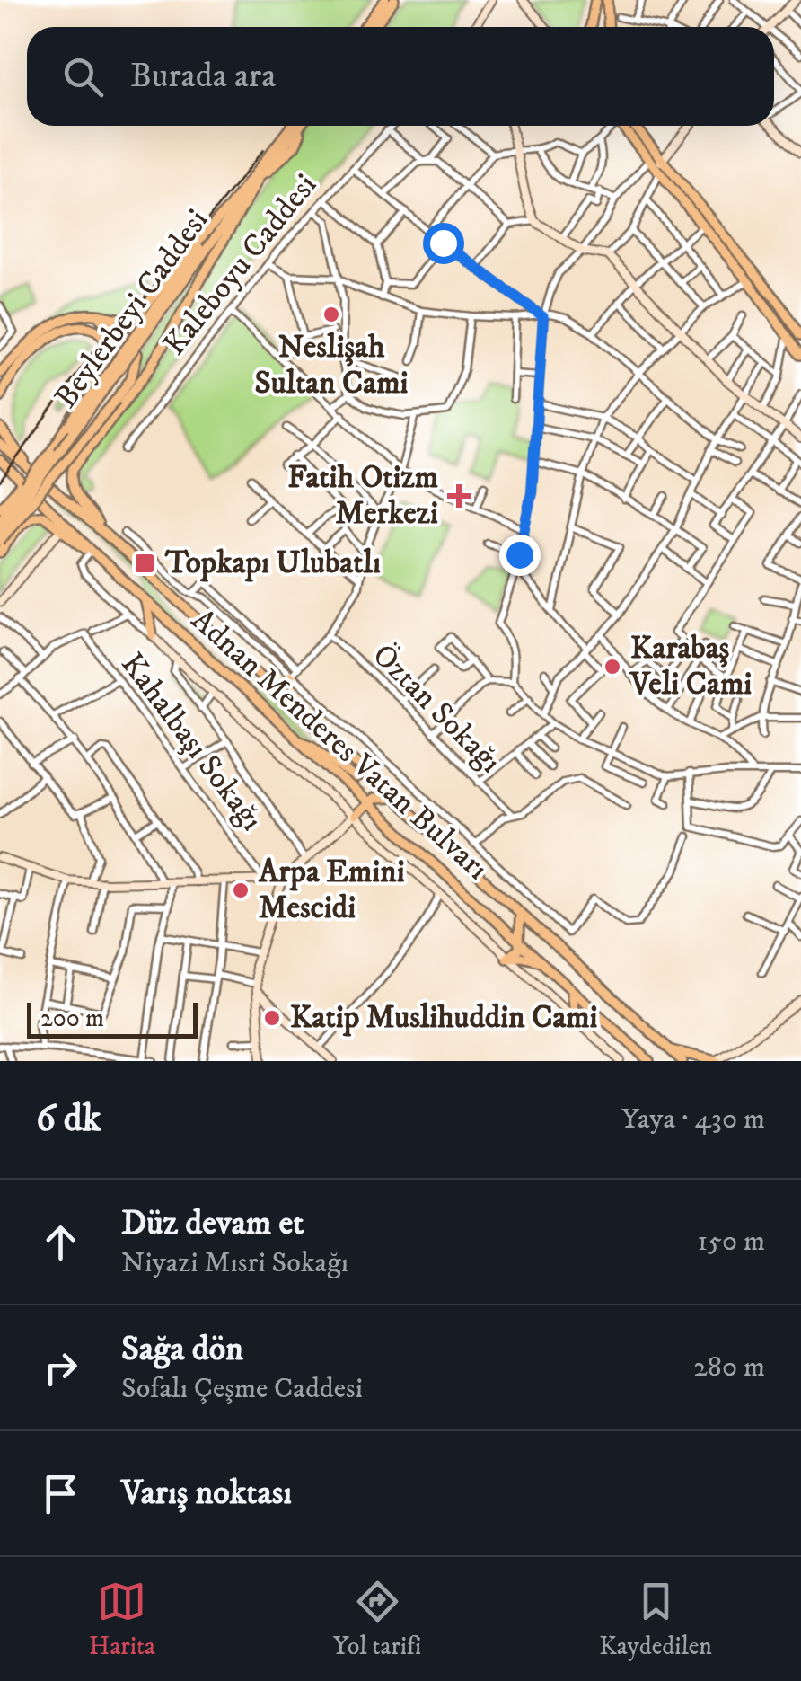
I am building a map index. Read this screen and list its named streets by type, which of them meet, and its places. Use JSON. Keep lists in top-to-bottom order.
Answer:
{
  "streets": {
    "main road": ["Beylerbeyi Caddesi", "Adnan Menderes Vatan Bulvarı"],
    "street": ["Kaleboyu Caddesi", "Öztan Sokağı", "Kahalbaşı Sokağı"]
  },
  "places": {
    "other": [
      "Neslişah Sultan Cami",
      "Karabaş Veli Cami",
      "Arpa Emini Mescidi",
      "Katip Muslihuddin Cami"
    ],
    "health": ["Fatih Otizm Merkezi"],
    "transit": ["Topkapı Ulubatlı"]
  },
  "scale_bar": "200 m",
  "page": {
    "search": "Burada ara",
    "scale": "200 m",
    "heading": ["6 dk", "Yaya · 430 m"],
    "list": [
      ["Düz devam et", "Niyazi Mısri Sokağı", "150 m"],
      ["Sağa dön", "Sofalı Çeşme Caddesi", "280 m"],
      "Varış noktası"
    ],
    "nav": ["Harita", "Yol tarifi", "Kaydedilen"]
  }
}
